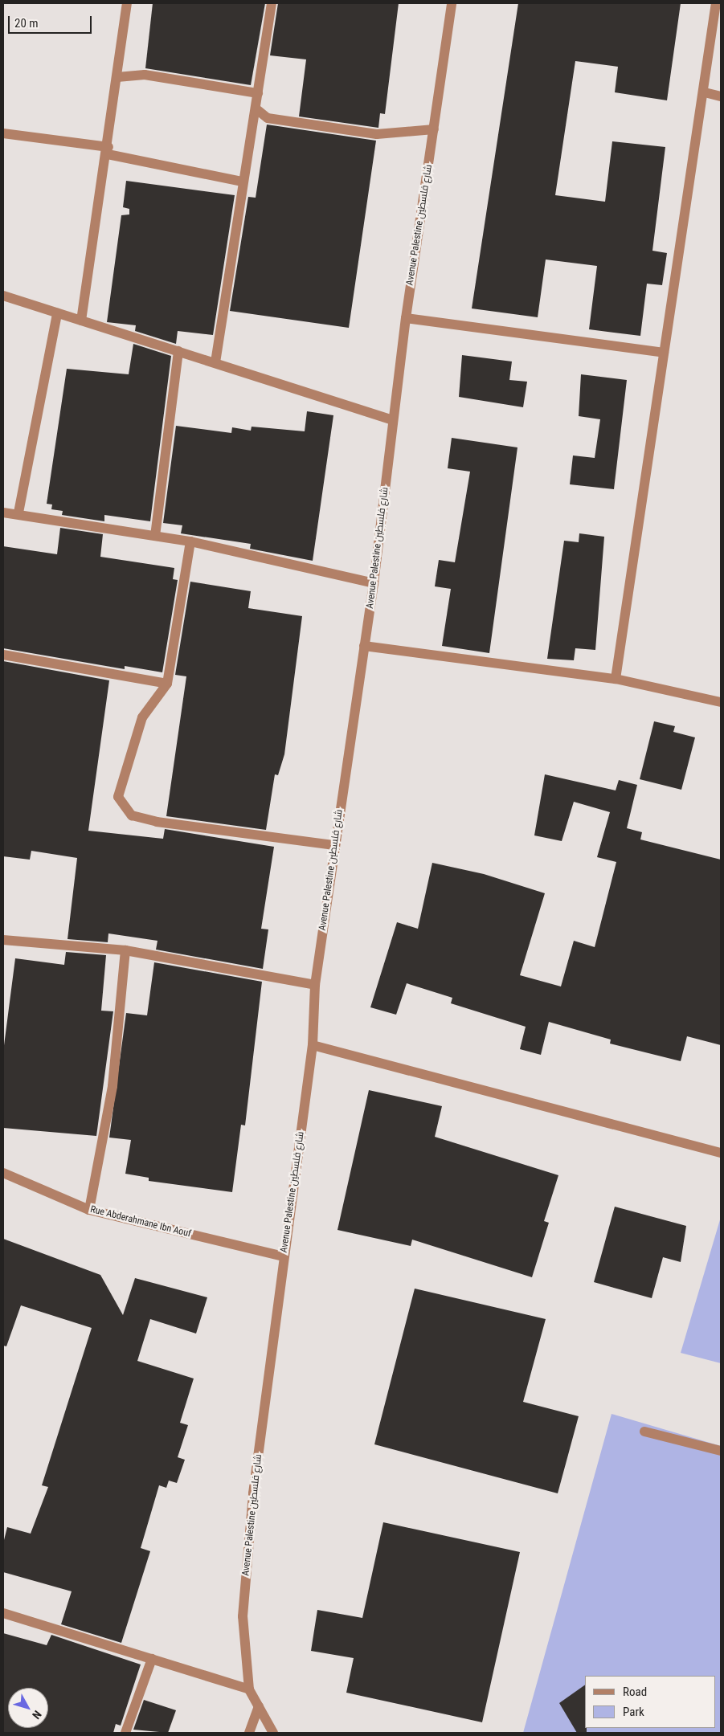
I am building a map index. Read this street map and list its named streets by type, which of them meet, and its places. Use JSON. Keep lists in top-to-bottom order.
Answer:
{
  "streets": {
    "street": ["Avenue Palestine شارع فلسطين", "Rue Abderahmane Ibn Aouf"]
  },
  "crossings": [
    ["Avenue Palestine شارع فلسطين", "Rue Abderahmane Ibn Aouf"]
  ],
  "legend": ["Road", "Park"],
  "scale_bar": "20 m",
  "north": "bottom right"
}
